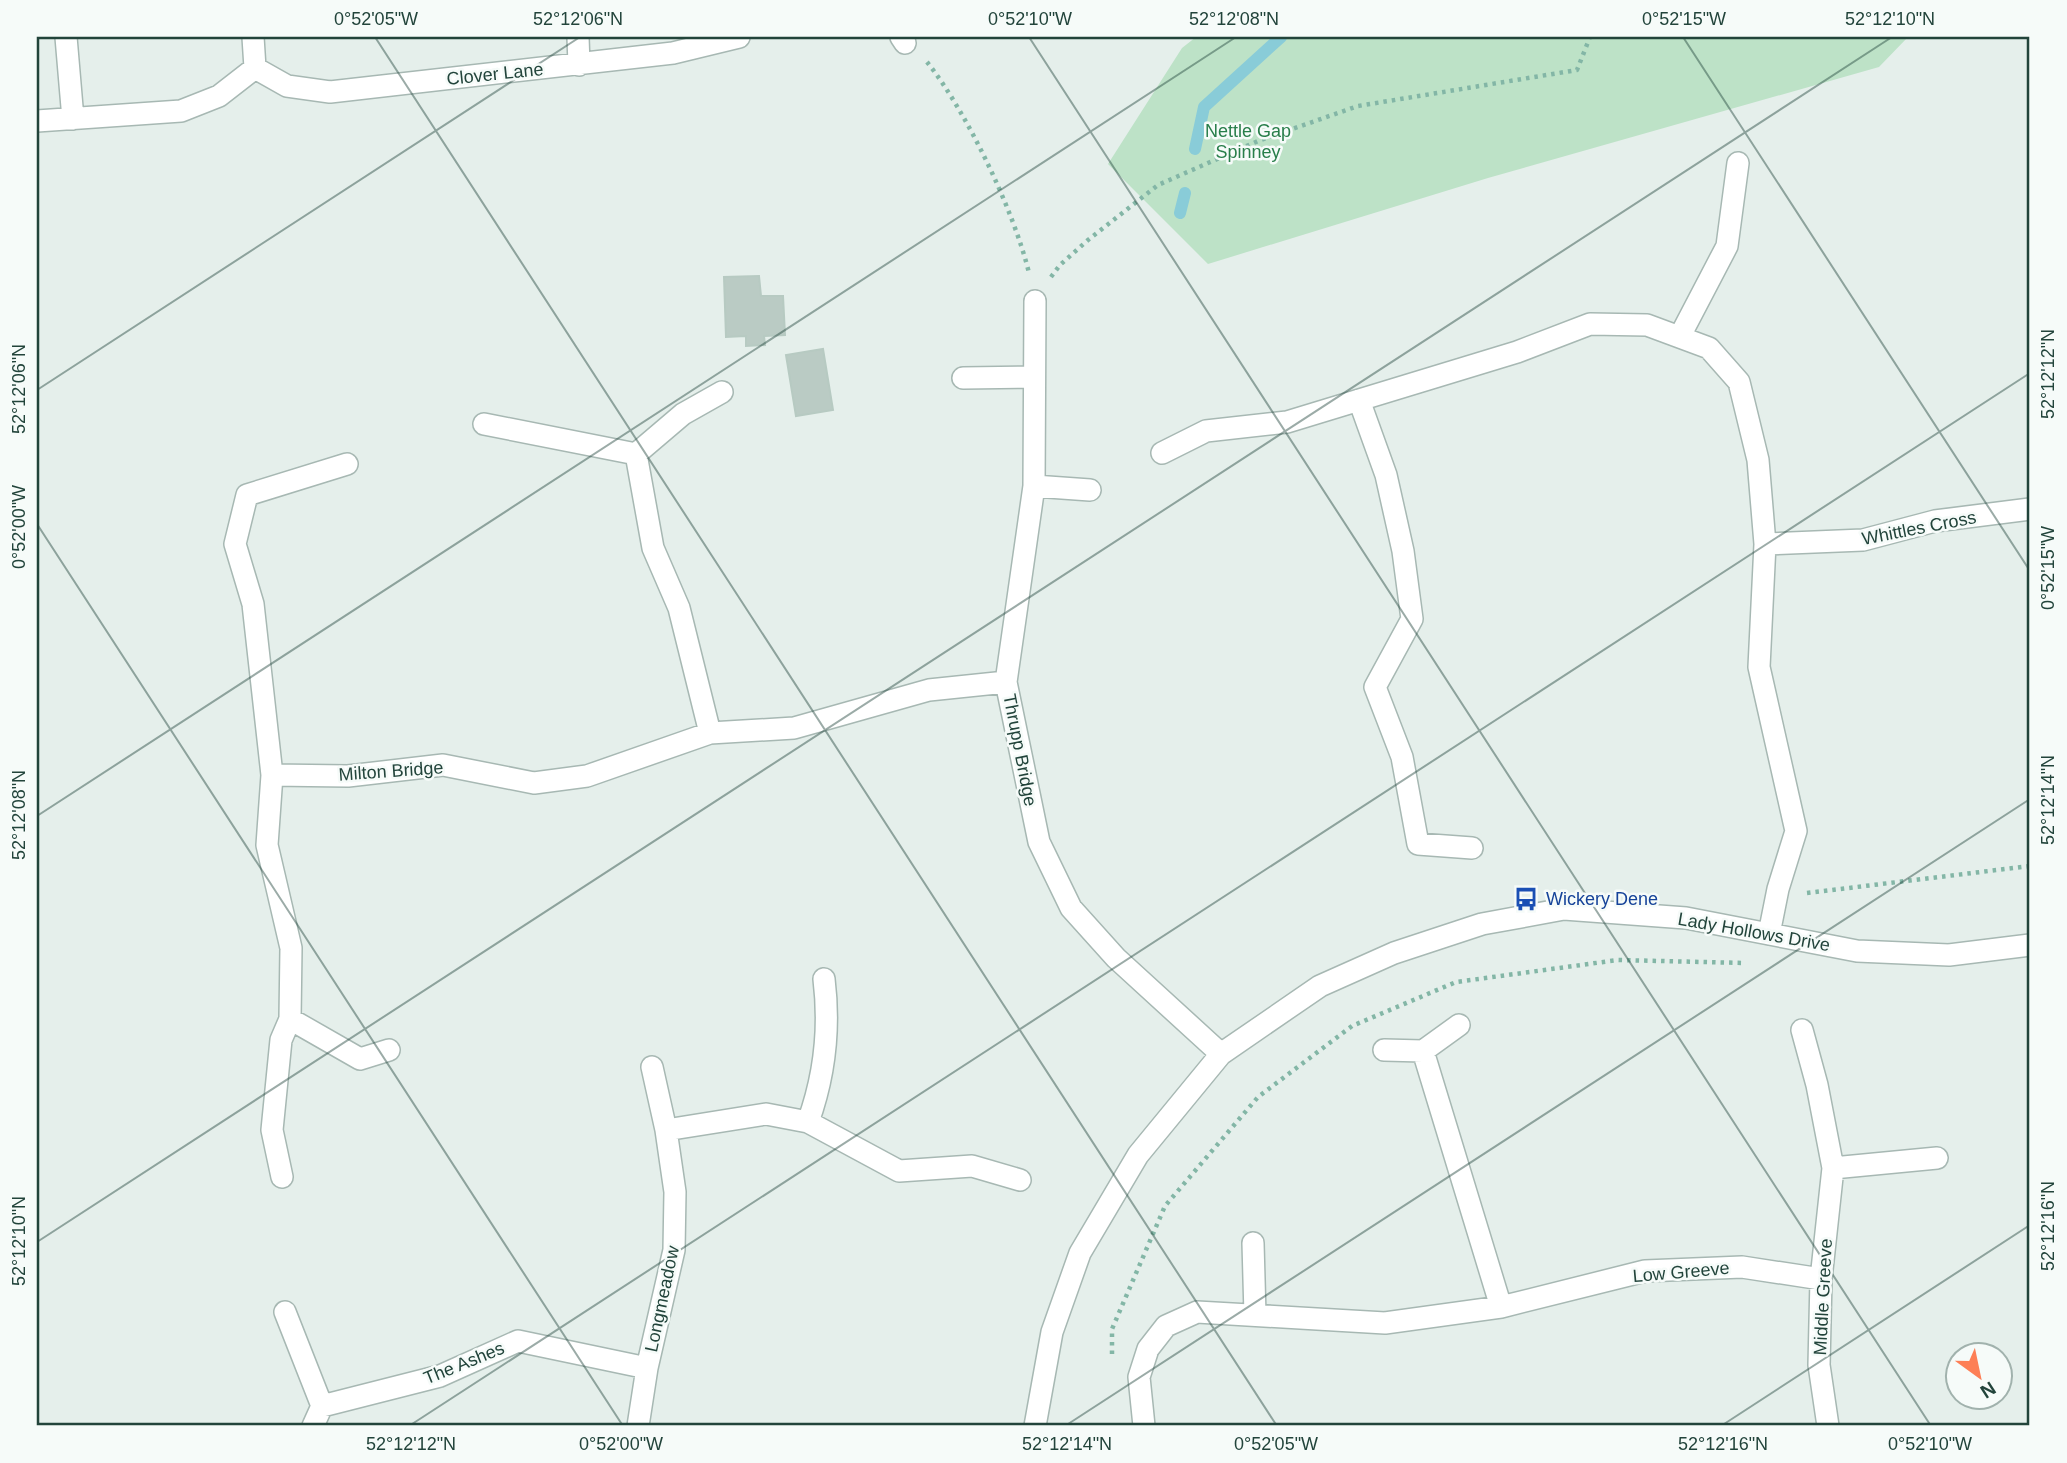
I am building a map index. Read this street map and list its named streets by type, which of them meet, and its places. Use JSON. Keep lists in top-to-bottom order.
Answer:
{
  "streets": {
    "street": [
      "Clover Lane",
      "Whittles Cross",
      "Thrupp Bridge",
      "Milton Bridge",
      "Lady Hollows Drive",
      "Low Greeve",
      "Middle Greeve",
      "Longmeadow",
      "The Ashes"
    ]
  },
  "crossings": [
    ["Thrupp Bridge", "Milton Bridge"],
    ["Thrupp Bridge", "Lady Hollows Drive"],
    ["Low Greeve", "Middle Greeve"],
    ["Longmeadow", "The Ashes"]
  ],
  "parks": ["Nettle Gap Spinney"],
  "places": {
    "bus stop": ["Wickery Dene"]
  },
  "north": "bottom right",
  "coordinates": [
    "0°52'05\"W",
    "52°12'06\"N",
    "0°52'10\"W",
    "52°12'08\"N",
    "0°52'15\"W",
    "52°12'10\"N",
    "52°12'12\"N",
    "0°52'00\"W",
    "52°12'14\"N",
    "52°12'16\"N"
  ]
}
